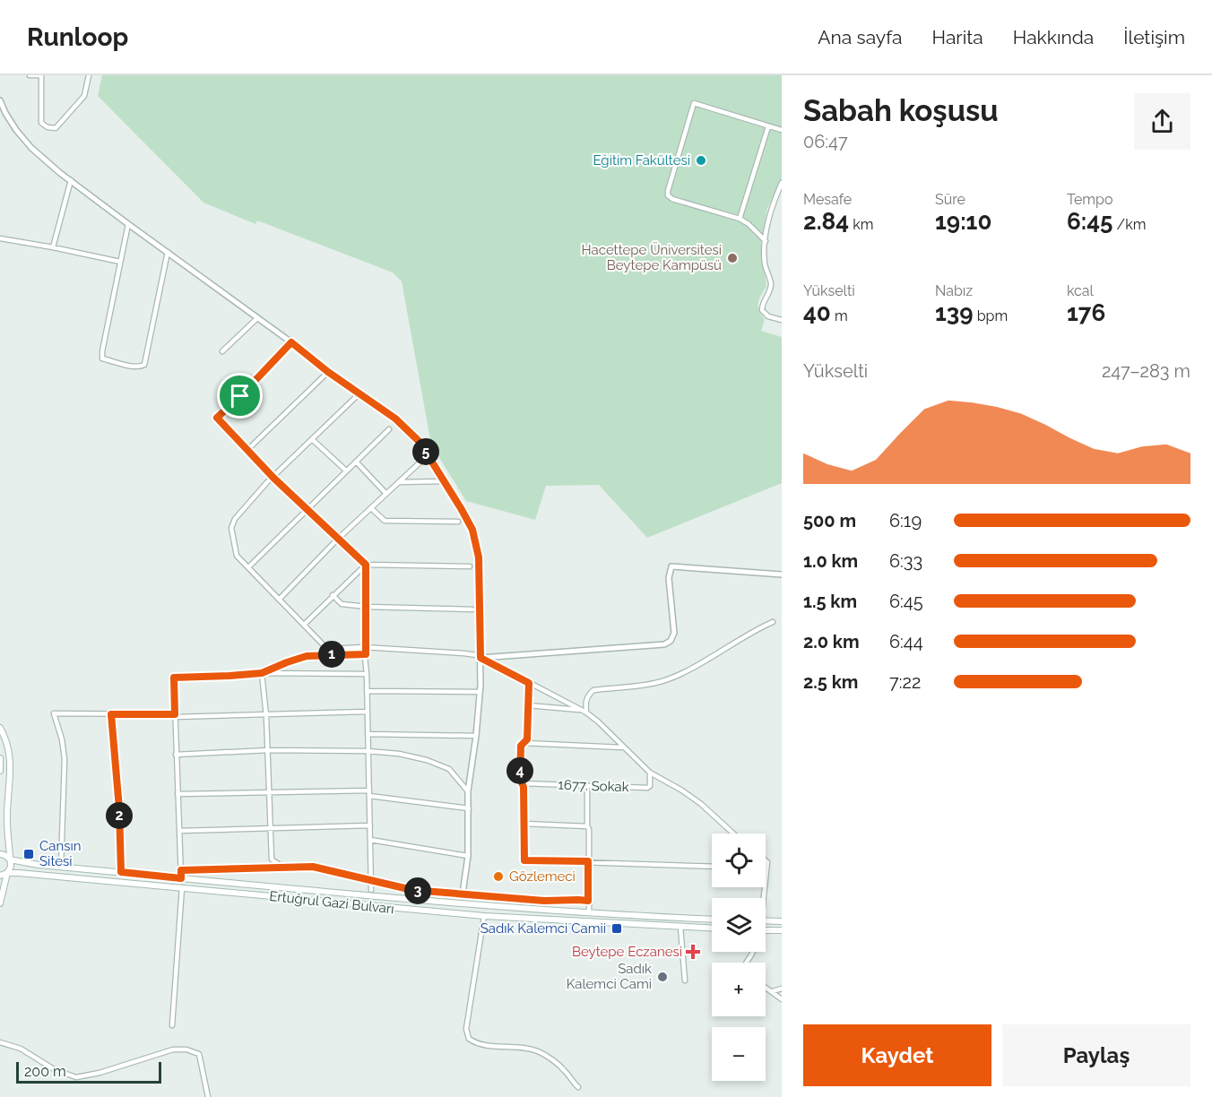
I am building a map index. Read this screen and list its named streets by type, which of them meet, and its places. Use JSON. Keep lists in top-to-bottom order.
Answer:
{
  "streets": {
    "main road": ["Ertuğrul Gazi Bulvarı"],
    "street": ["1677. Sokak"]
  },
  "places": {
    "other": [
      "Eğitim Fakültesi",
      "Hacettepe Üniversitesi Beytepe Kampüsü",
      "Gözlemeci",
      "Sadık Kalemci Cami"
    ],
    "transit": ["Cansın Sitesi", "Sadık Kalemci Camii"],
    "health": ["Beytepe Eczanesi"]
  },
  "scale_bar": "200 m",
  "page": {
    "header": "Runloop",
    "nav": [
      "Ana sayfa",
      "Harita",
      "Hakkında",
      "İletişim"
    ],
    "heading": ["Sabah koşusu", "06:47"],
    "stats": [
      ["Mesafe", "2.84 km"],
      ["Süre", "19:10"],
      ["Tempo", "6:45 /km"],
      ["Yükselti", "40 m"],
      ["Nabız", "139 bpm"],
      ["kcal", "176"]
    ],
    "chart": ["Yükselti", "247–283 m"],
    "pins": [
      "5",
      "1",
      "4",
      "2",
      "3"
    ],
    "list": [
      {
        "name": "500 m",
        "note": "6:19"
      },
      {
        "name": "1.0 km",
        "note": "6:33"
      },
      {
        "name": "1.5 km",
        "note": "6:45"
      },
      {
        "name": "2.0 km",
        "note": "6:44"
      },
      {
        "name": "2.5 km",
        "note": "7:22"
      }
    ],
    "map_buttons": ["+", "−"],
    "buttons": ["Kaydet", "Paylaş"],
    "scale": "200 m"
  }
}
